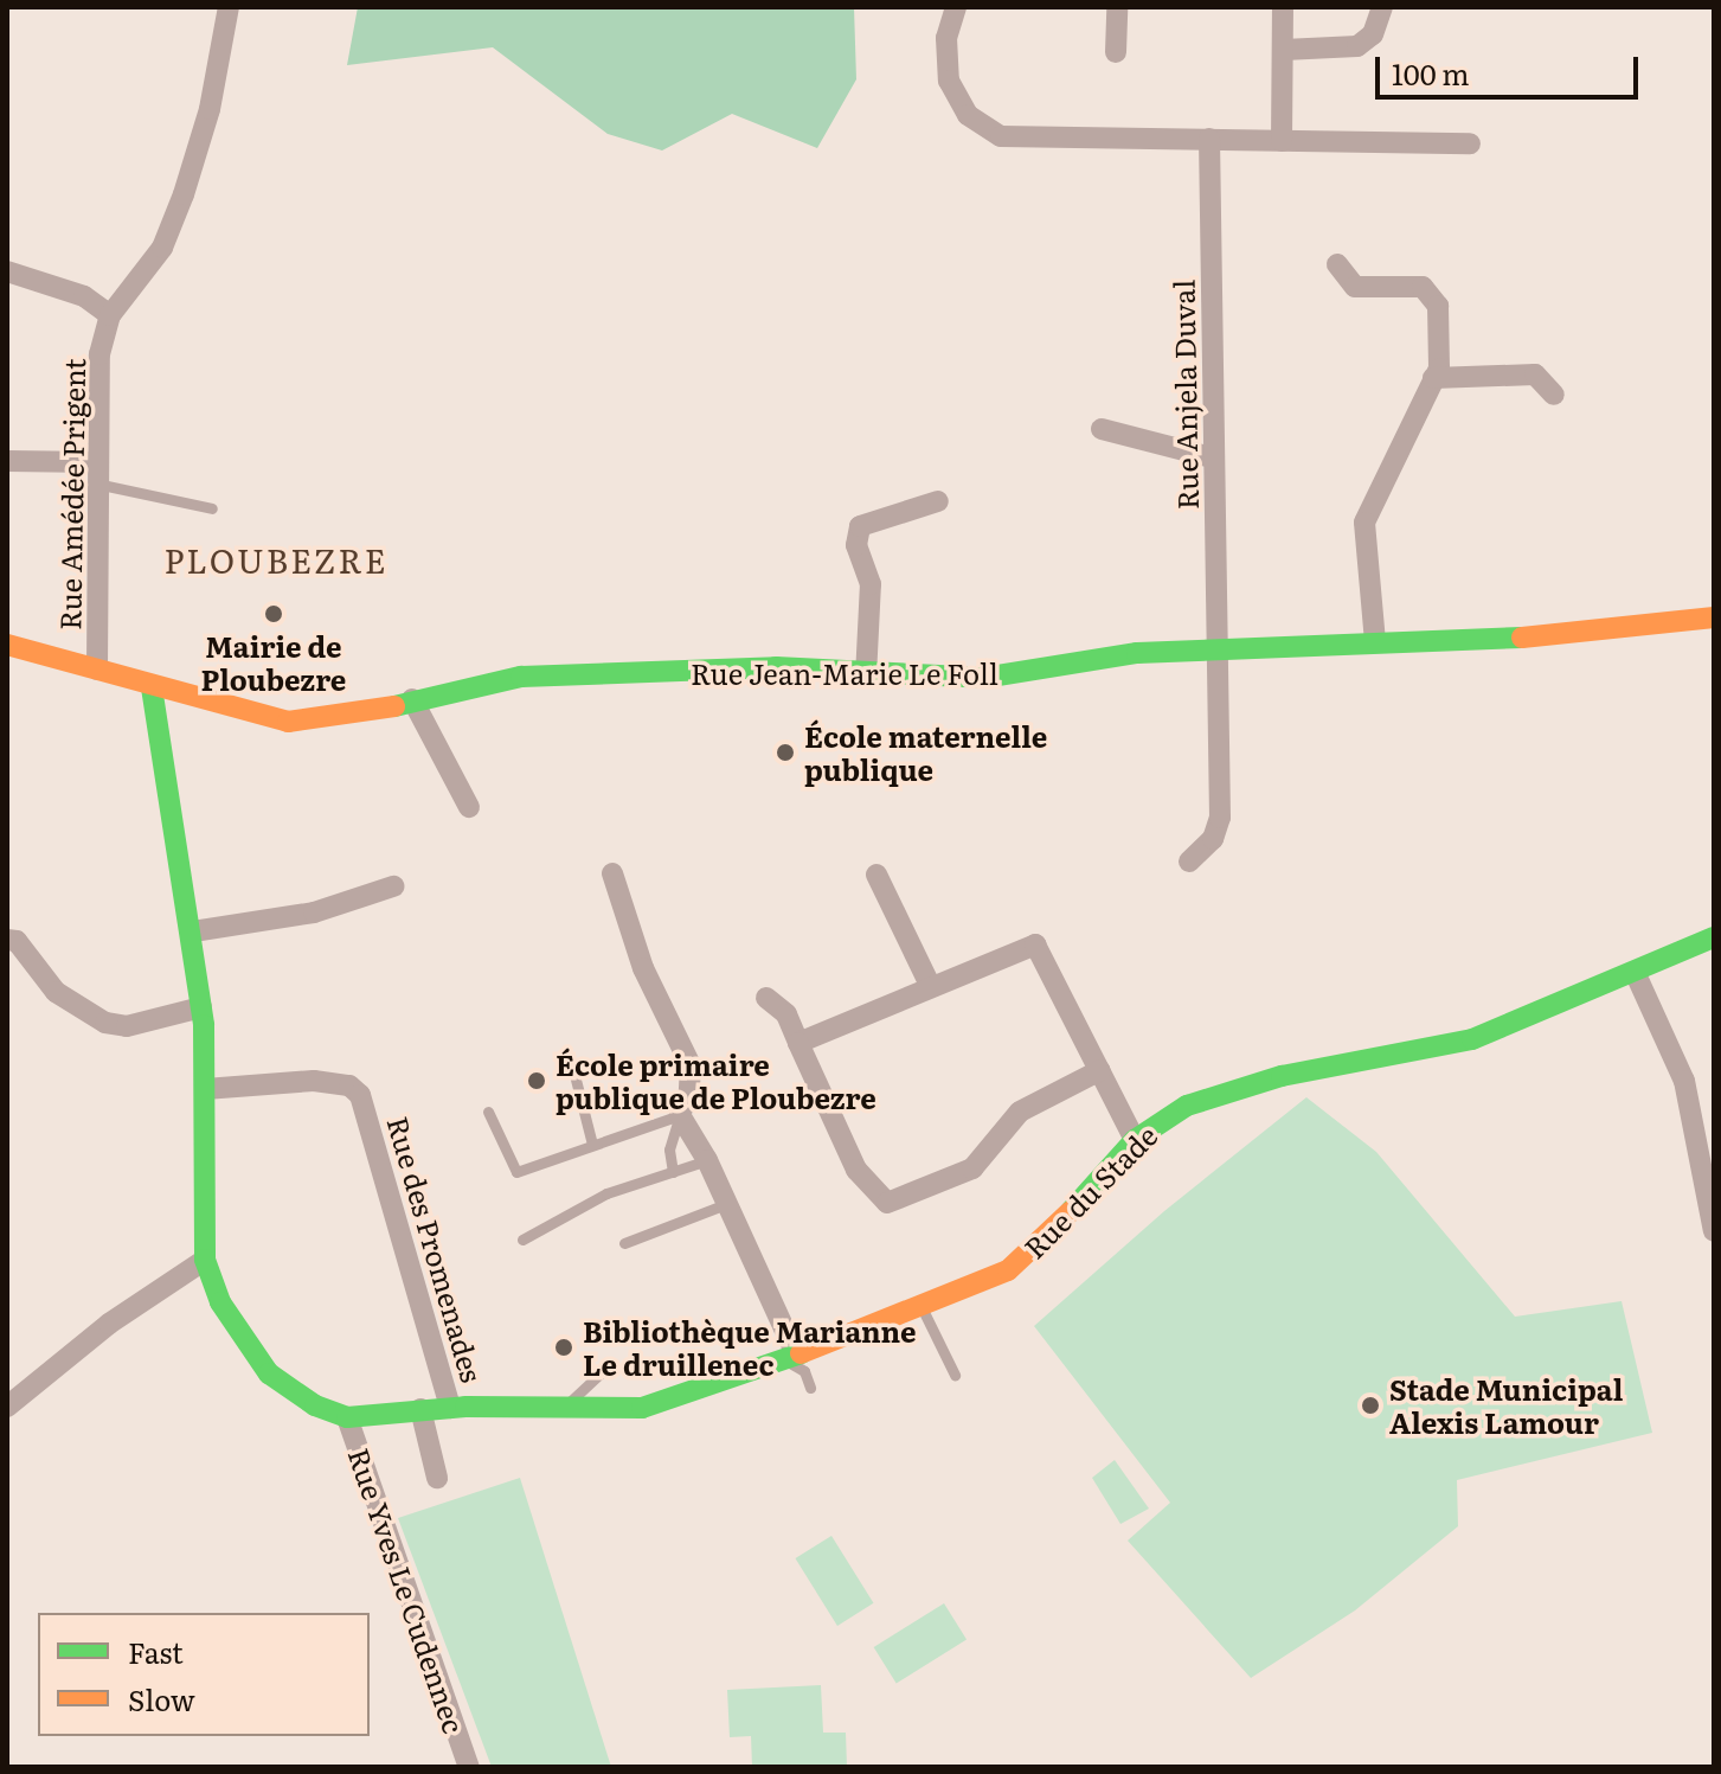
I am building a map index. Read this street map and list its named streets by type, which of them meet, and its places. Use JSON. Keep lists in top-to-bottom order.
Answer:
{
  "streets": {
    "street": [
      "Rue Anjela Duval",
      "Rue Amédée Prigent",
      "Rue Jean-Marie Le Foll",
      "Rue du Stade",
      "Rue des Promenades",
      "Rue Yves Le Cudennec"
    ]
  },
  "crossings": [
    ["Rue Anjela Duval", "Rue Jean-Marie Le Foll"],
    ["Rue Amédée Prigent", "Rue Jean-Marie Le Foll"],
    ["Rue Jean-Marie Le Foll", "Rue Yves Le Cudennec"],
    ["Rue du Stade", "Rue des Promenades"],
    ["Rue du Stade", "Rue Yves Le Cudennec"],
    ["Rue des Promenades", "Rue Yves Le Cudennec"]
  ],
  "districts": ["PLOUBEZRE"],
  "places": [
    "Mairie de Ploubezre",
    "École maternelle publique",
    "École primaire publique de Ploubezre",
    "Bibliothèque Marianne Le druillenec",
    "Stade Municipal Alexis Lamour"
  ],
  "legend": ["Fast", "Slow"],
  "scale_bar": "100 m"
}
